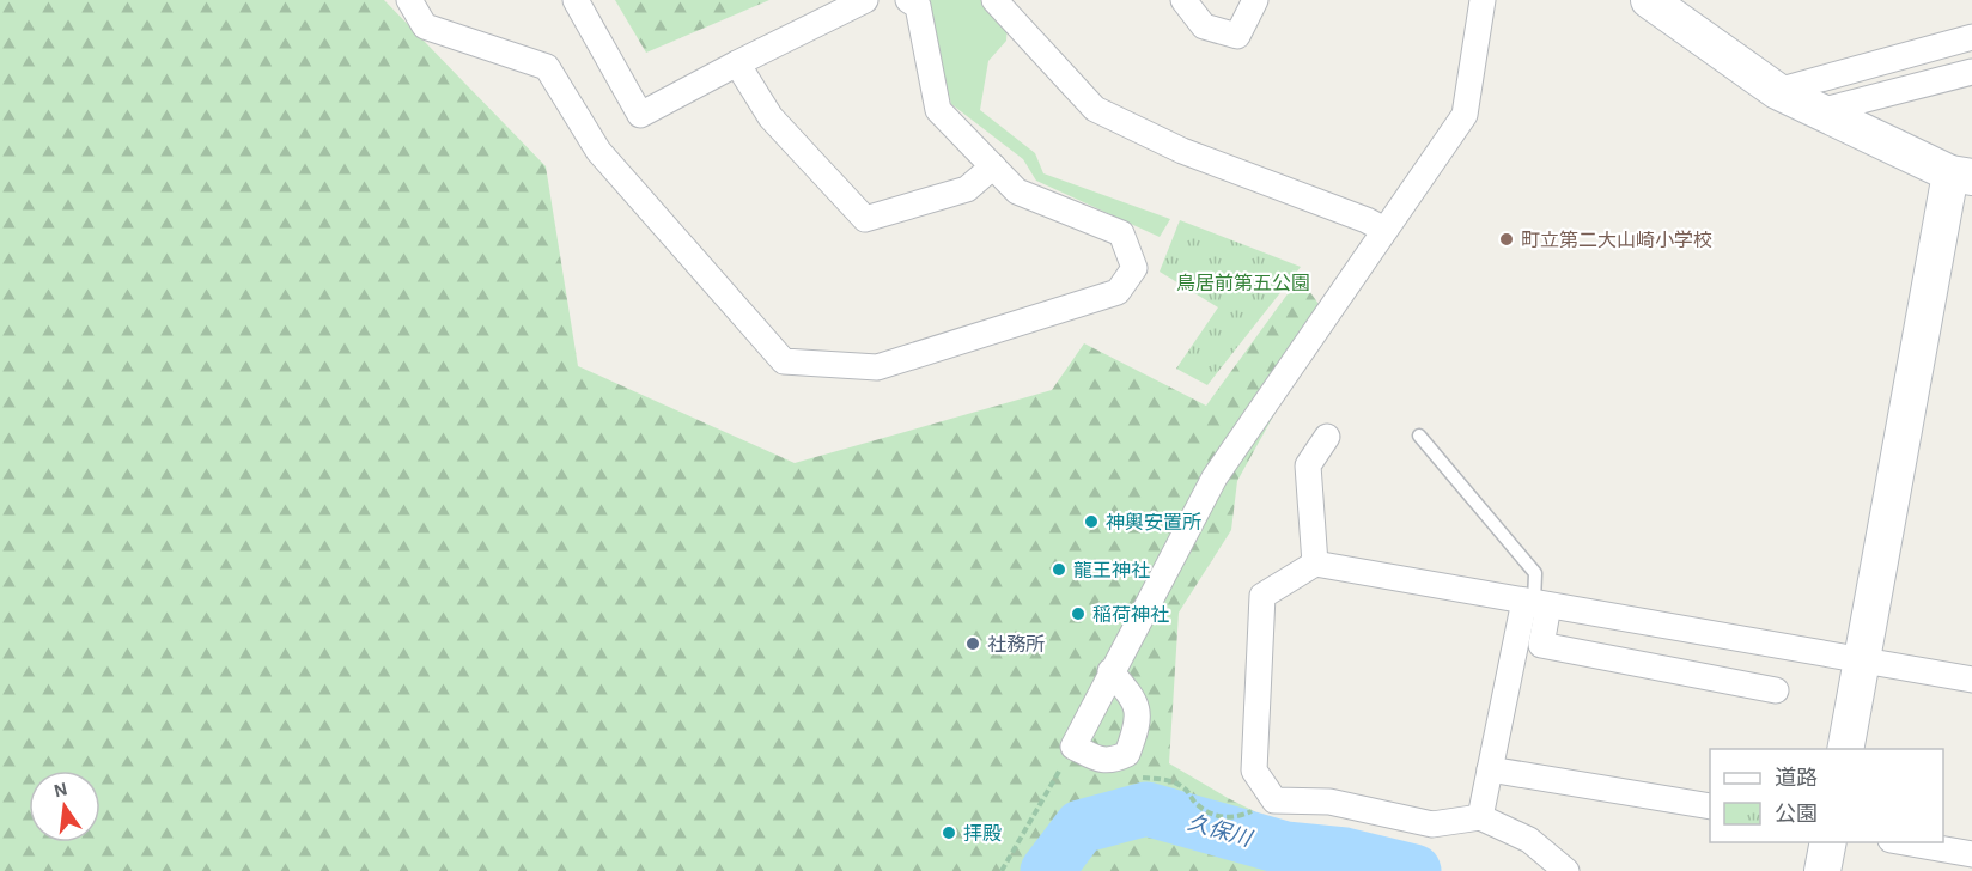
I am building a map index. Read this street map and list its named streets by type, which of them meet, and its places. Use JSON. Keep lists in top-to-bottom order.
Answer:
{
  "water": ["久保川"],
  "parks": ["鳥居前第五公園"],
  "places": [
    "町立第二大山崎小学校",
    "神輿安置所",
    "龍王神社",
    "稲荷神社",
    "社務所",
    "拝殿"
  ],
  "legend": ["道路", "公園"],
  "north": "top"
}
